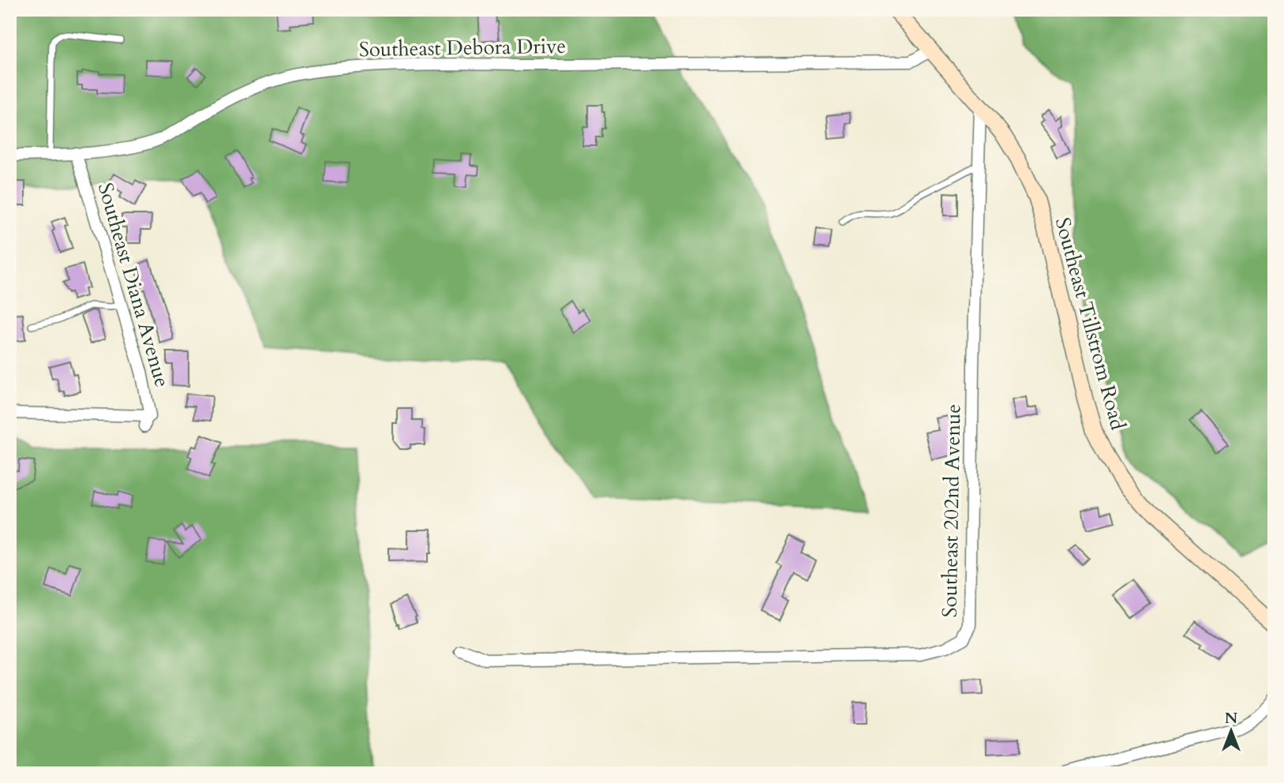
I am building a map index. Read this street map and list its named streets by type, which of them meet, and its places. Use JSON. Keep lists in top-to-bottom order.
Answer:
{
  "streets": {
    "main road": ["Southeast Tillstrom Road"],
    "street": ["Southeast Debora Drive", "Southeast Diana Avenue", "Southeast 202nd Avenue"]
  },
  "crossings": [
    ["Southeast Debora Drive", "Southeast Diana Avenue"],
    ["Southeast Debora Drive", "Southeast Tillstrom Road"],
    ["Southeast Tillstrom Road", "Southeast 202nd Avenue"]
  ],
  "north": "top"
}
